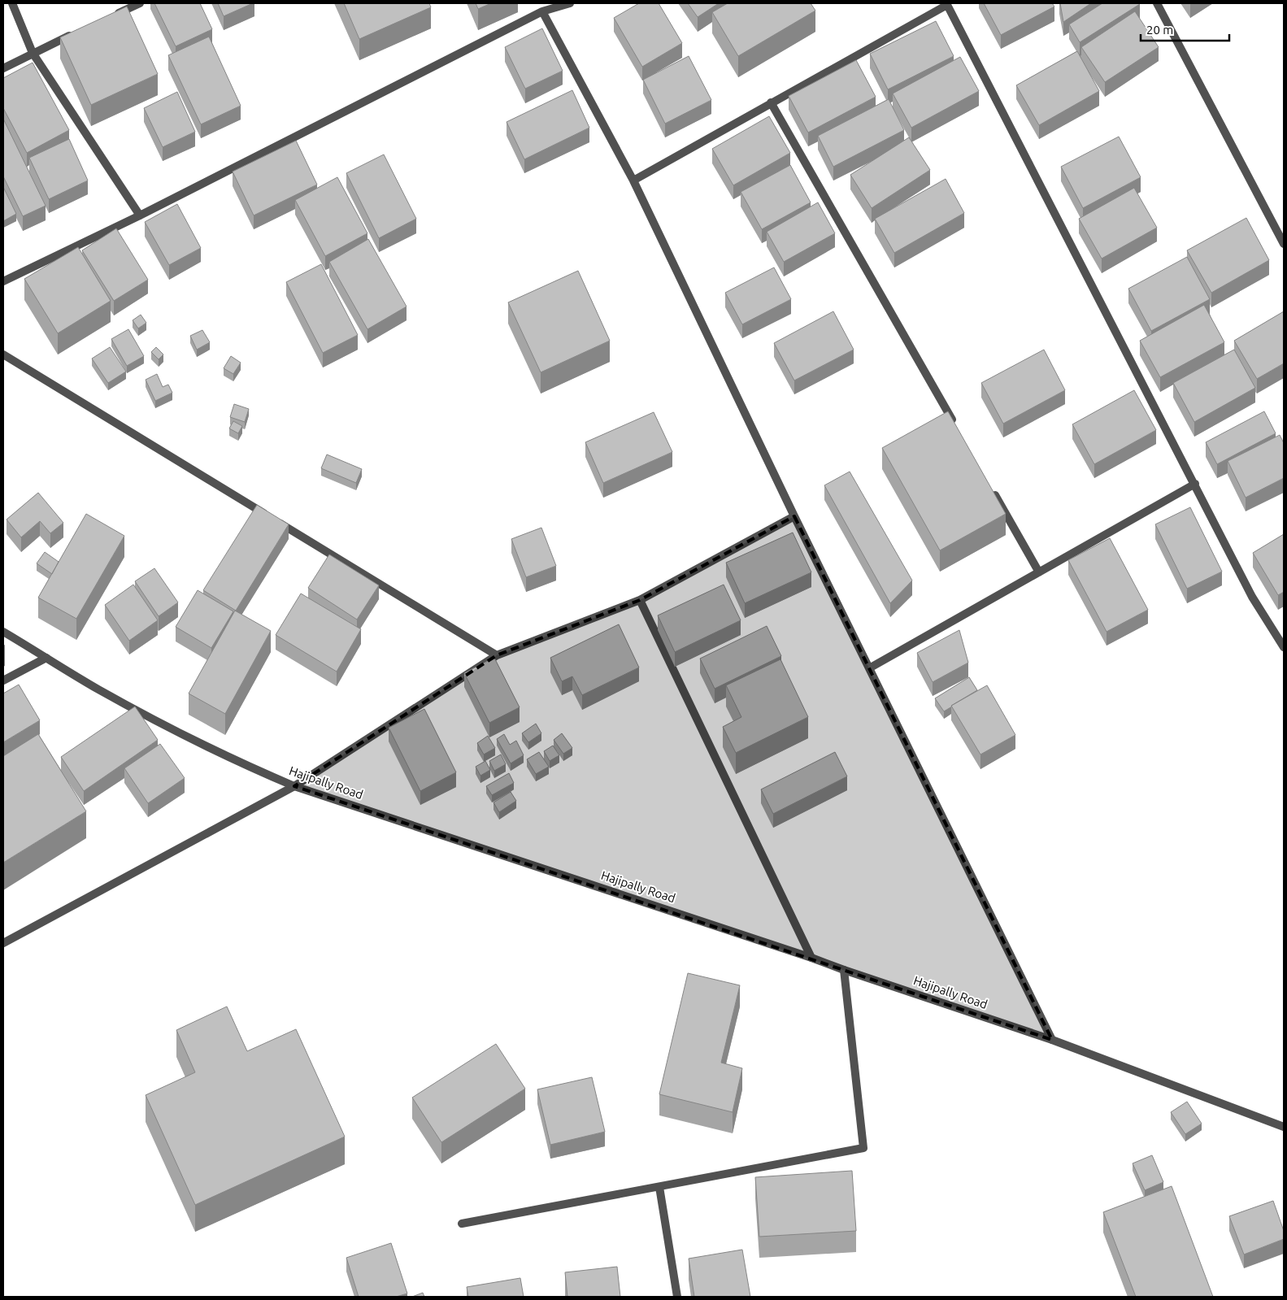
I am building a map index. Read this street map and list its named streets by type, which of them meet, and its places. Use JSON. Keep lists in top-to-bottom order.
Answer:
{
  "streets": {
    "street": ["Hajipally Road"]
  },
  "scale_bar": "20 m"
}
